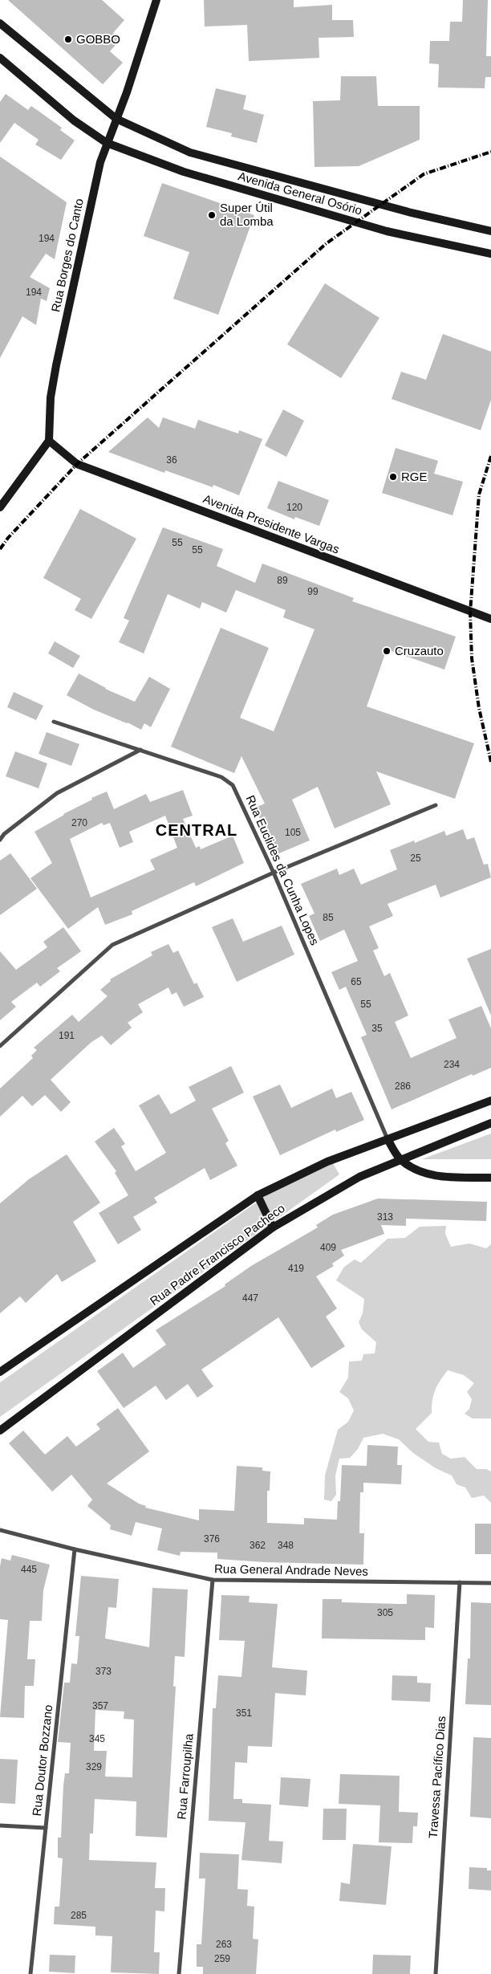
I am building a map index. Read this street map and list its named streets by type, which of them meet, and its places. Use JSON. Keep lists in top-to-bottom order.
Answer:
{
  "streets": {
    "main road": [
      "Avenida General Osório",
      "Rua Borges do Canto",
      "Avenida Presidente Vargas",
      "Rua Padre Francisco Pacheco"
    ],
    "street": [
      "Rua Euclides da Cunha Lopes",
      "Rua General Andrade Neves",
      "Rua Doutor Bozzano",
      "Rua Farroupilha",
      "Travessa Pacífico Dias"
    ]
  },
  "crossings": [
    ["Avenida General Osório", "Rua Borges do Canto"],
    ["Rua Borges do Canto", "Avenida Presidente Vargas"],
    ["Rua Euclides da Cunha Lopes", "Rua Padre Francisco Pacheco"],
    ["Rua General Andrade Neves", "Rua Doutor Bozzano"],
    ["Rua General Andrade Neves", "Rua Farroupilha"],
    ["Rua General Andrade Neves", "Travessa Pacífico Dias"]
  ],
  "districts": ["CENTRAL"],
  "places": [
    "GOBBO",
    "Super Útil da Lomba",
    "RGE",
    "Cruzauto"
  ],
  "house_numbers": [
    "194",
    "194",
    "36",
    "120",
    "55",
    "55",
    "89",
    "99",
    "270",
    "105",
    "25",
    "85",
    "65",
    "55",
    "35",
    "191",
    "234",
    "286",
    "313",
    "409",
    "419",
    "447",
    "376",
    "362",
    "348",
    "445",
    "305",
    "373",
    "357",
    "351",
    "345",
    "329",
    "285",
    "263",
    "259"
  ]
}
